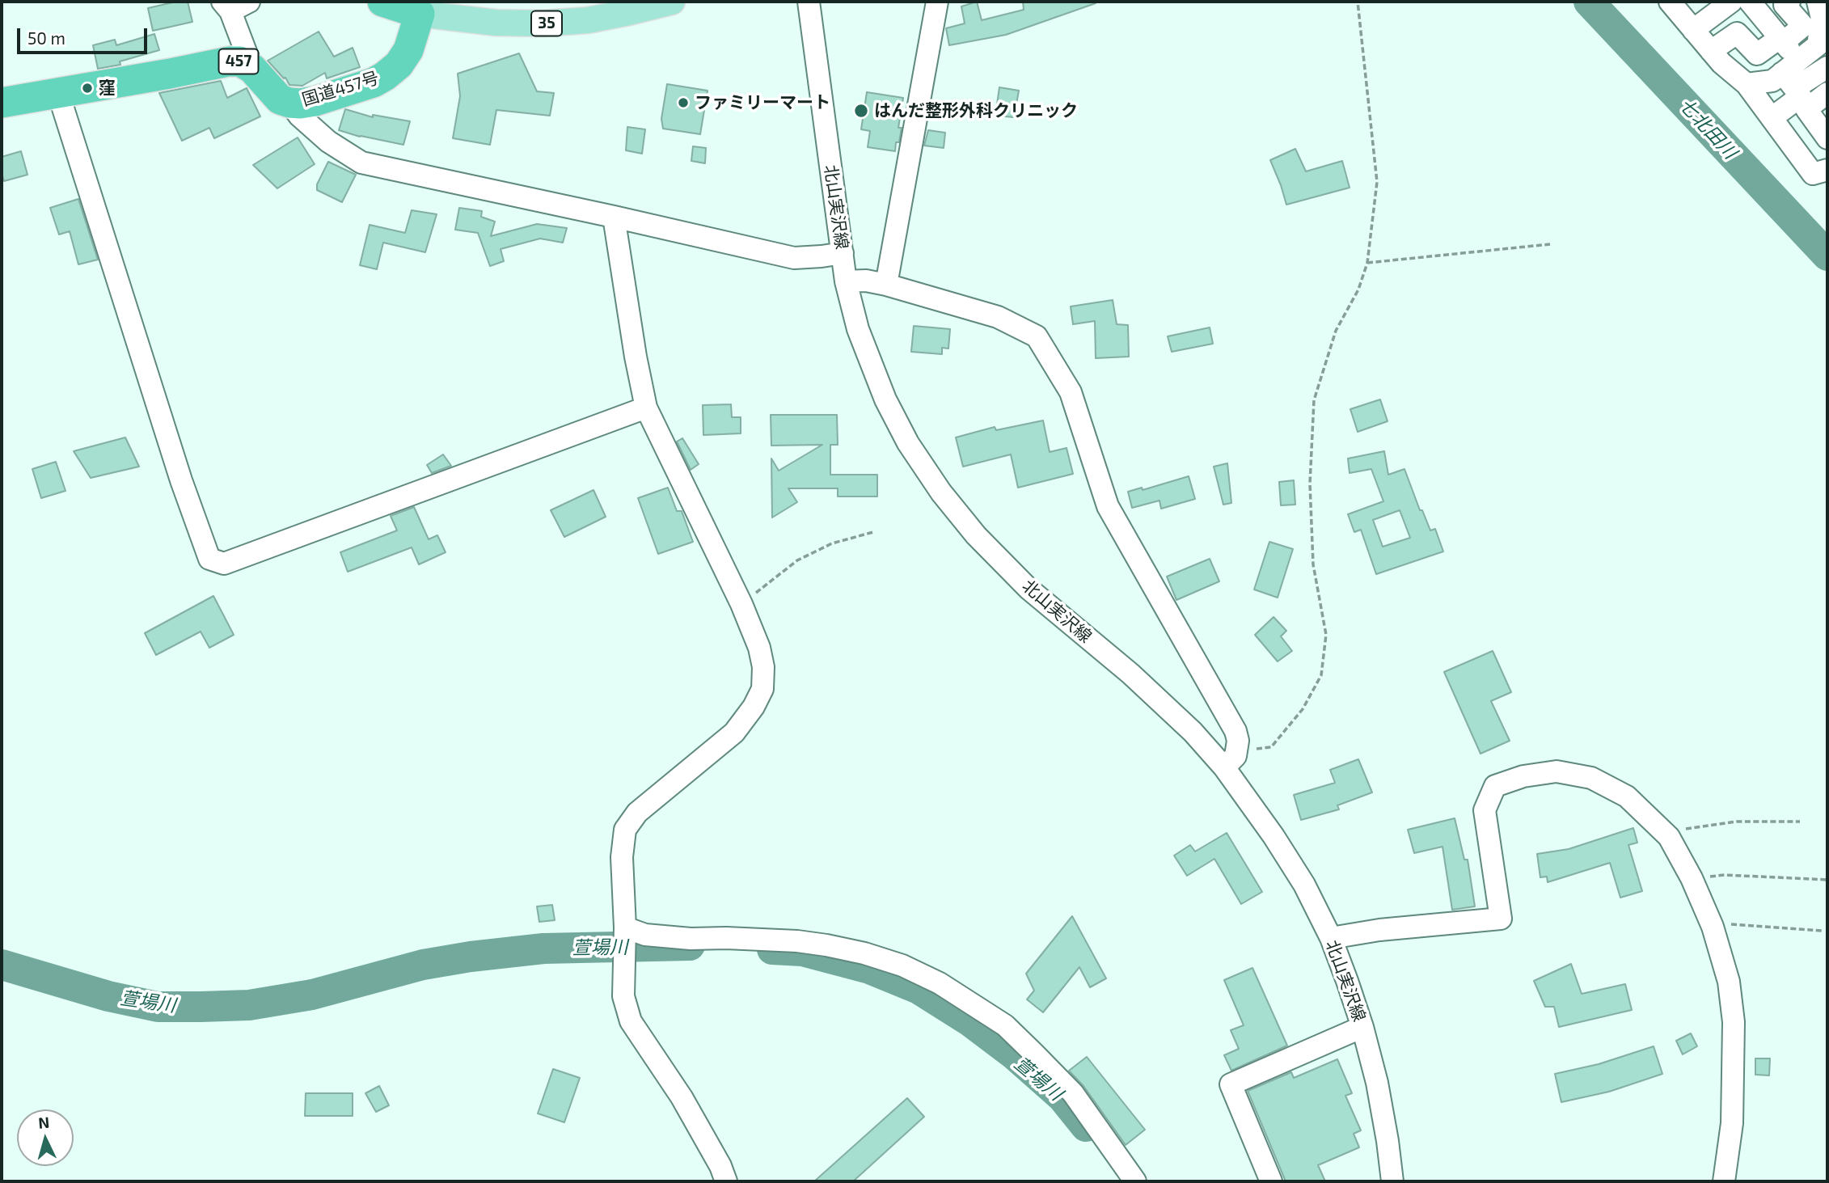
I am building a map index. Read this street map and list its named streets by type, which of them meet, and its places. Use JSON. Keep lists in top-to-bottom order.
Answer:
{
  "streets": {
    "highway": ["457", "国道457号"],
    "main road": ["35"],
    "street": ["北山実沢線"]
  },
  "crossings": [
    ["35", "国道457号"],
    ["457", "国道457号"]
  ],
  "water": ["七北田川", "萱場川"],
  "places": ["窪", "ファミリーマート", "はんだ整形外科クリニック"],
  "scale_bar": "50 m",
  "north": "top"
}
